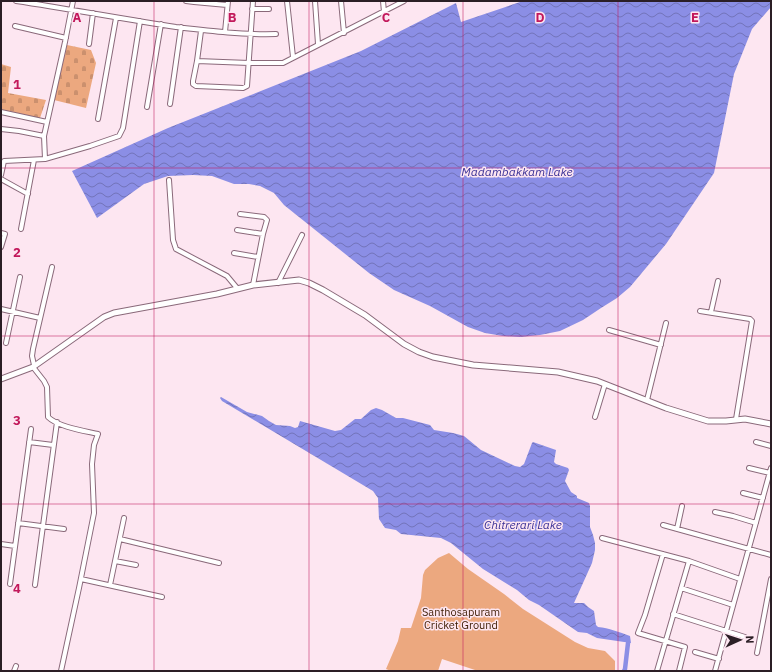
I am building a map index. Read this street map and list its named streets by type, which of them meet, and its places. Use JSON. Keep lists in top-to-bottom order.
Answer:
{
  "water": ["Madambakkam Lake", "Chitrerari Lake"],
  "parks": ["Santhosapuram Cricket Ground"],
  "north": "right",
  "grid": {
    "columns": [
      "A",
      "B",
      "C",
      "D",
      "E"
    ],
    "rows": [
      "1",
      "2",
      "3",
      "4"
    ]
  }
}
